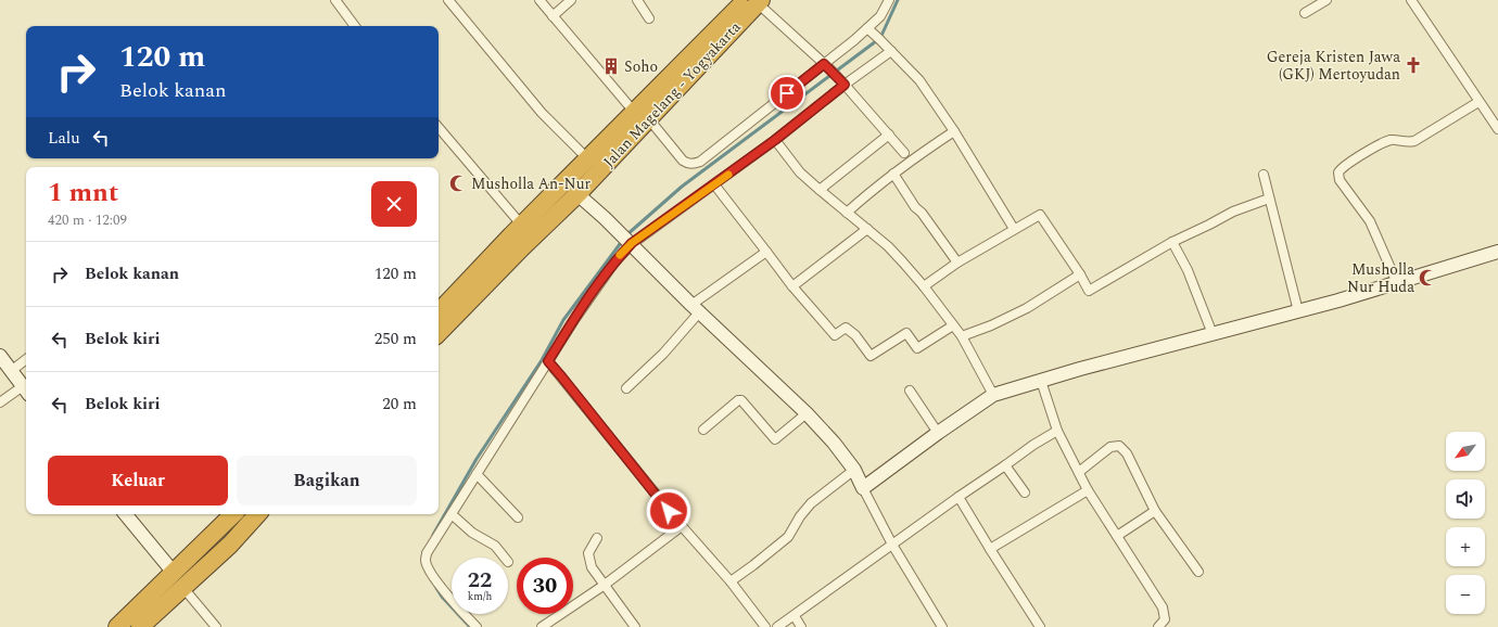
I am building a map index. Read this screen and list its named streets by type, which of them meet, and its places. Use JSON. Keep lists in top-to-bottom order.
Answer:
{
  "streets": {
    "highway": ["Jalan Magelang - Yogyakarta"]
  },
  "places": {
    "church": ["Gereja Kristen Jawa (GKJ) Mertoyudan"],
    "building": ["Soho"],
    "mosque": ["Musholla An-Nur", "Musholla Nur Huda"]
  },
  "north": "bottom left",
  "page": {
    "turn": ["120 m", "Belok kanan"],
    "then": "Lalu",
    "heading": ["1 mnt", "420 m · 12:09"],
    "list": [
      {
        "name": "Belok kanan",
        "value": "120 m"
      },
      {
        "name": "Belok kiri",
        "value": "250 m"
      },
      {
        "name": "Belok kiri",
        "value": "20 m"
      }
    ],
    "map_buttons": ["+", "−"],
    "buttons": ["Keluar", "Bagikan"],
    "speed": "22 km/h",
    "limit": "30"
  }
}
